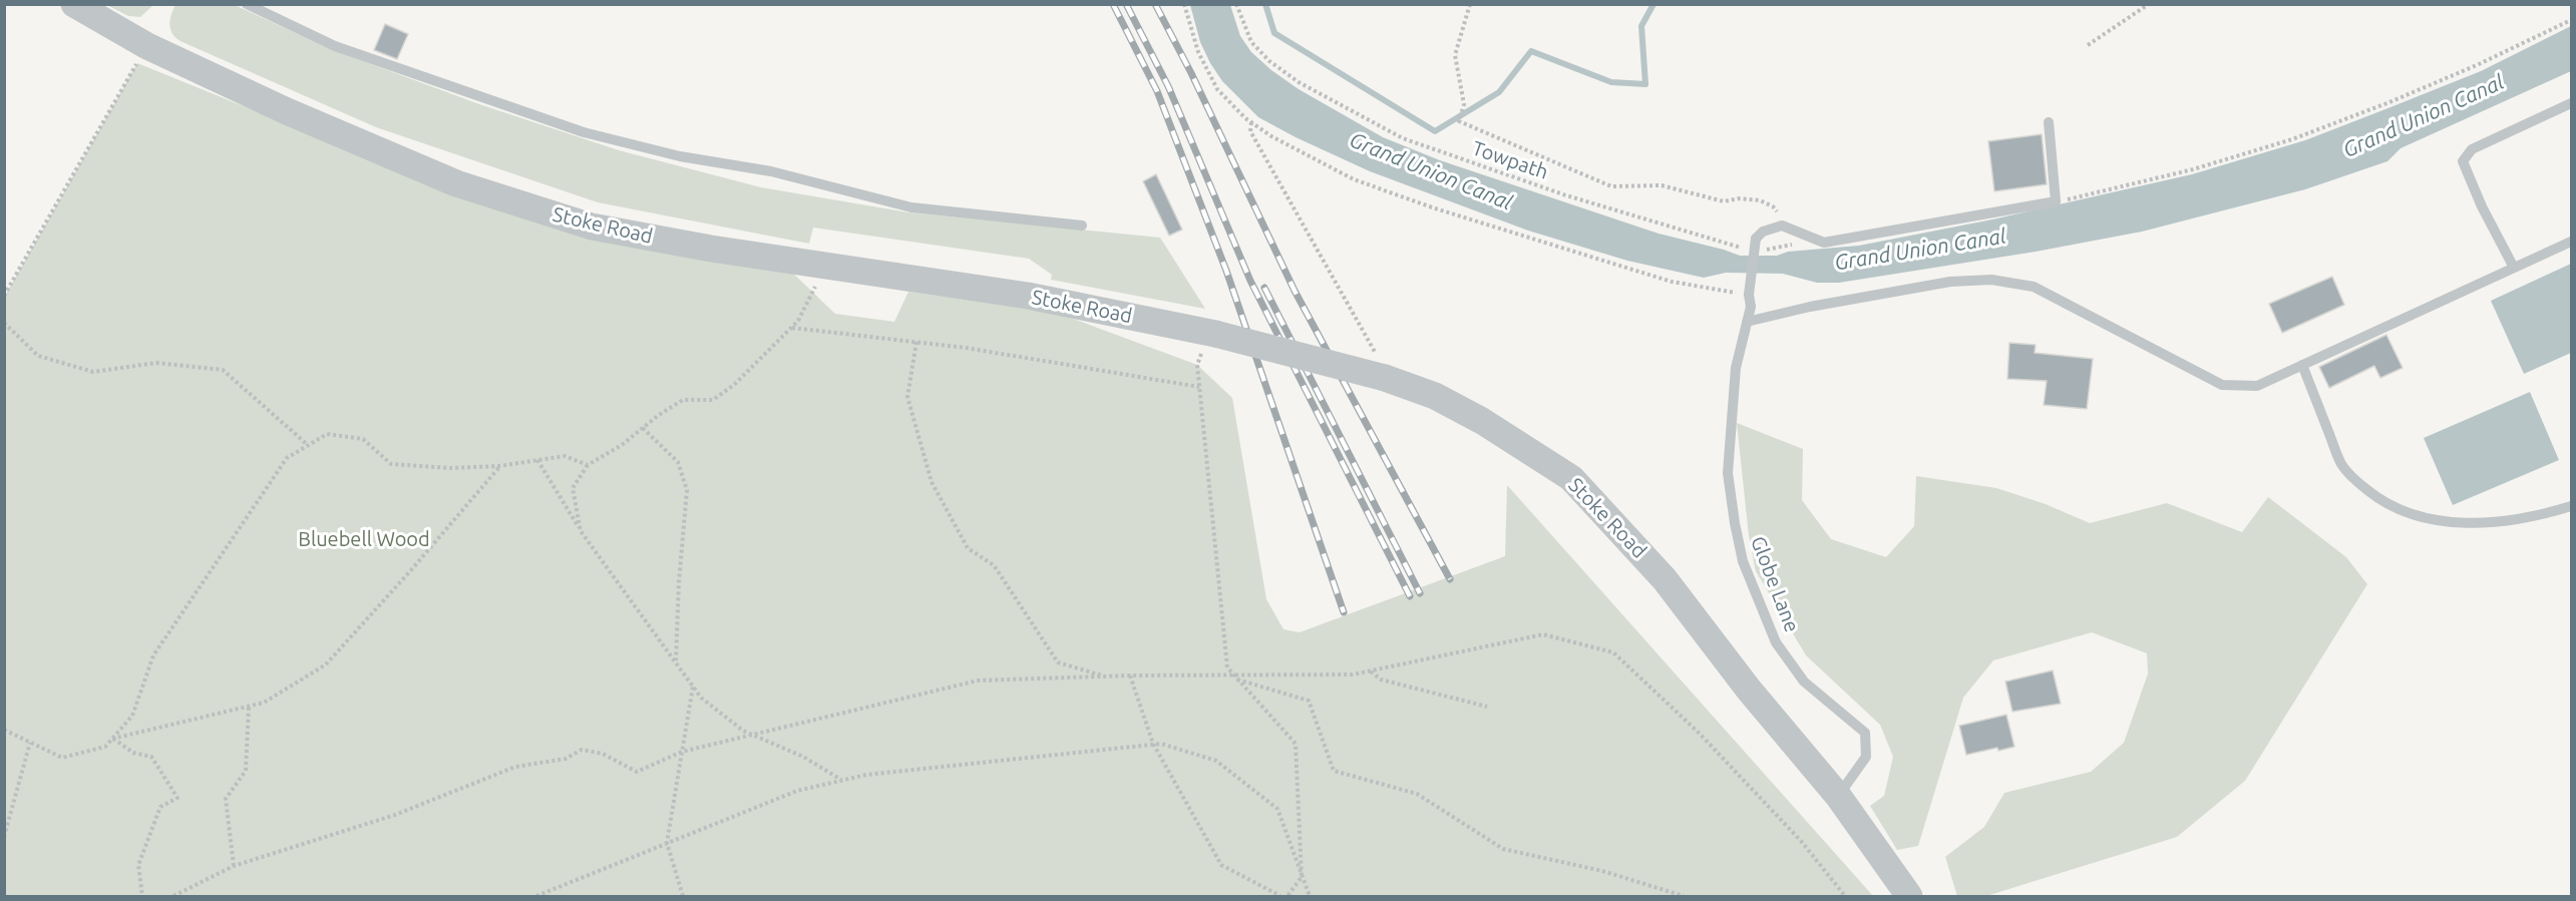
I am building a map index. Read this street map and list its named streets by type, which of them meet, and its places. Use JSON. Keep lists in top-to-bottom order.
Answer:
{
  "streets": {
    "street": ["Stoke Road"],
    "lane": ["Globe Lane"],
    "path": ["Towpath"]
  },
  "crossings": [
    ["Stoke Road", "Globe Lane"]
  ],
  "water": ["Grand Union Canal"],
  "parks": ["Bluebell Wood"]
}
